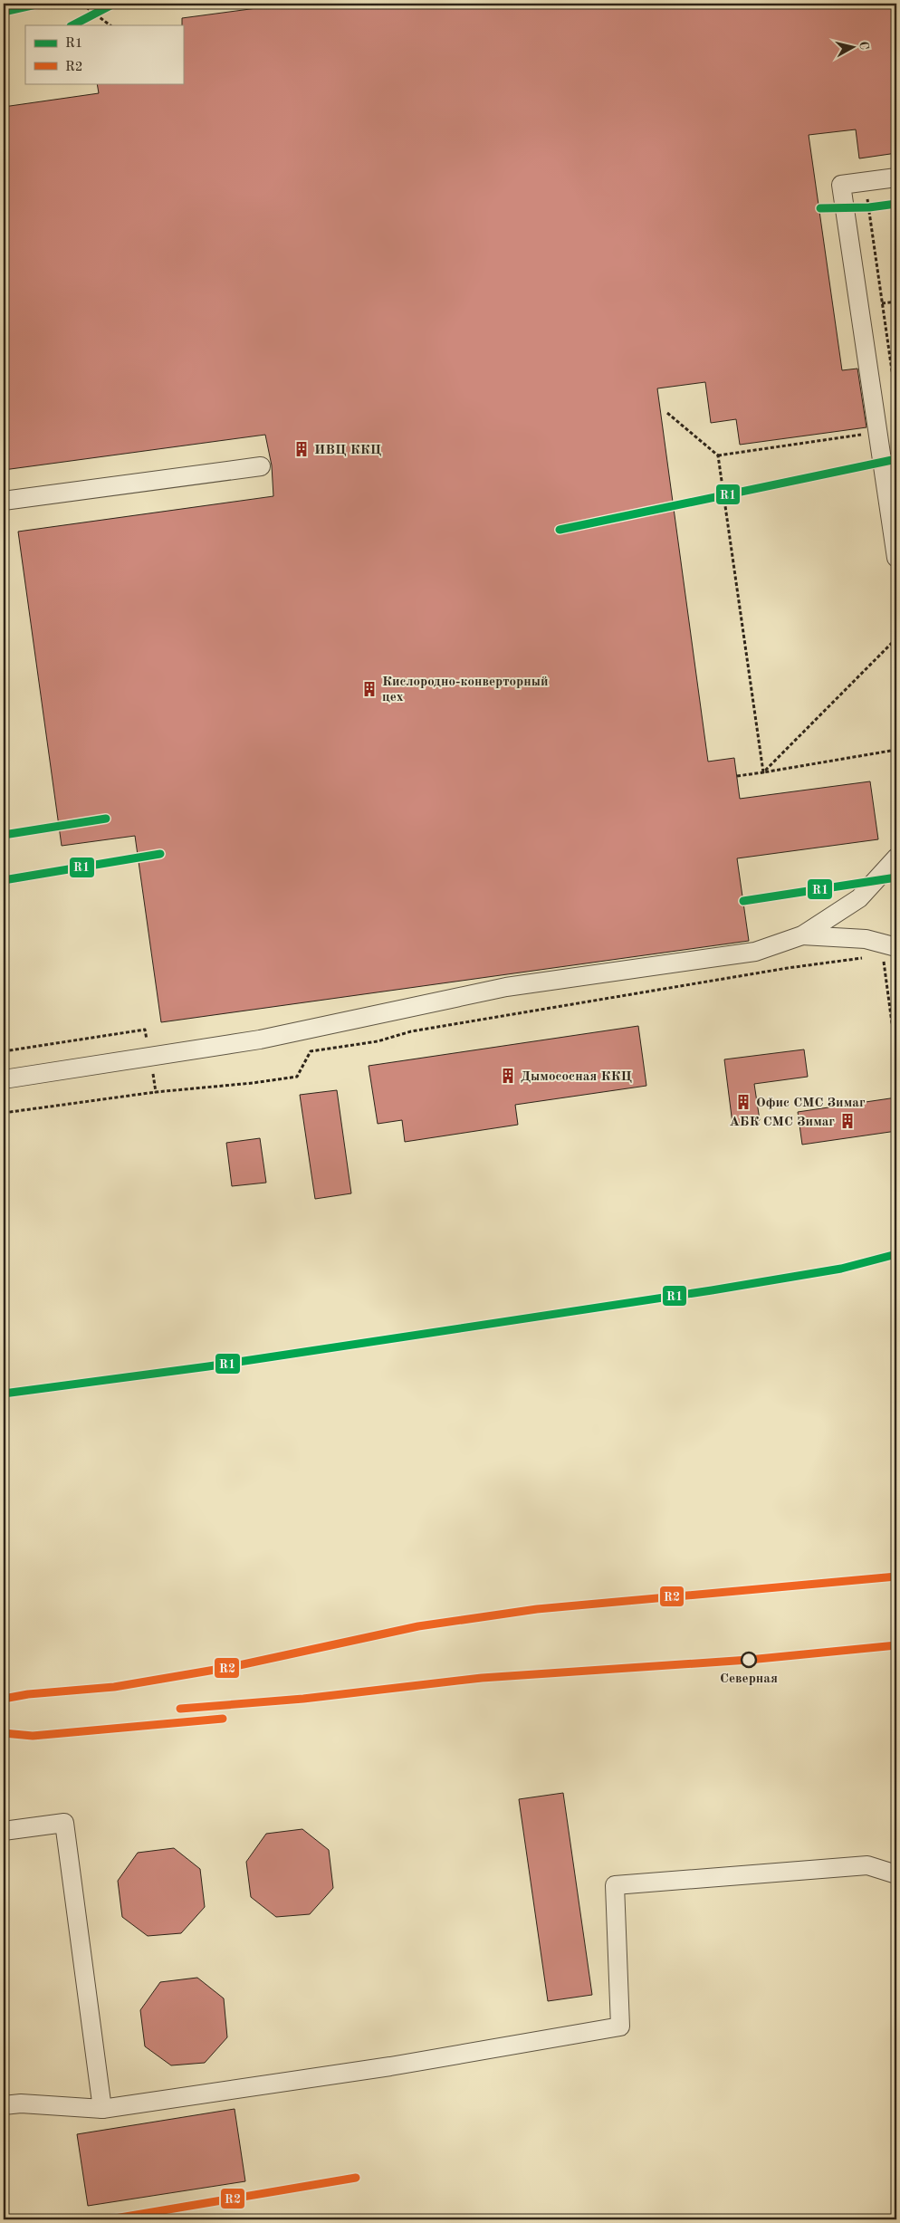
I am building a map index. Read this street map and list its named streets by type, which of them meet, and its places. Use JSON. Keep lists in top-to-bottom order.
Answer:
{
  "places": {
    "building": [
      "ИВЦ ККЦ",
      "Кислородно-конверторный цех",
      "Дымососная ККЦ",
      "Офис СМС Зимаг",
      "АБК СМС Зимаг"
    ],
    "other": ["Северная"]
  },
  "lines": ["transit line R1", "transit line R2"],
  "legend": ["R1", "R2"],
  "north": "right"
}
